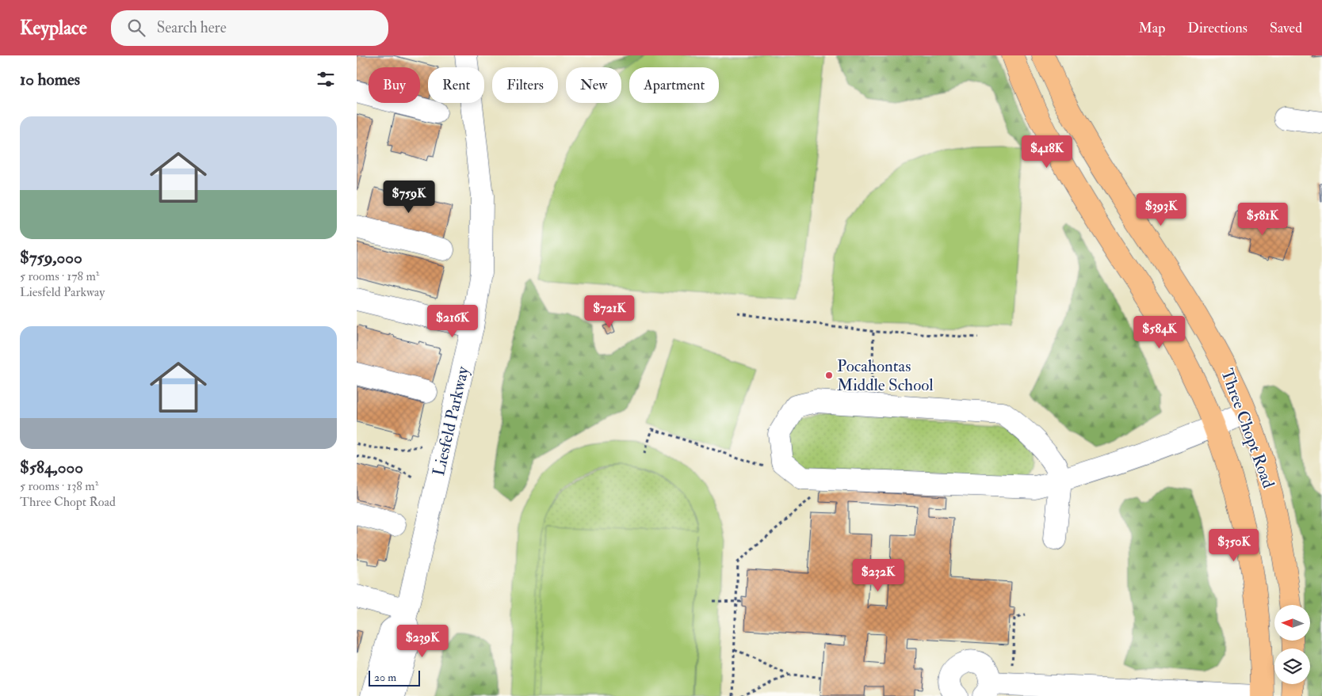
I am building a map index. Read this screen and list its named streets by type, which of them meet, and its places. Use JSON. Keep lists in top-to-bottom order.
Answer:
{
  "streets": {
    "main road": ["Three Chopt Road"],
    "street": ["Liesfeld Parkway"]
  },
  "places": ["Pocahontas Middle School"],
  "scale_bar": "20 m",
  "north": "left",
  "page": {
    "header": "Keyplace",
    "search": "Search here",
    "nav": ["Map", "Directions", "Saved"],
    "heading": "10 homes",
    "chip": [
      "Buy",
      "Rent",
      "Filters",
      "New",
      "Apartment"
    ],
    "list": [
      {
        "name": "$759,000",
        "note": "5 rooms · 178 m² · Liesfeld Parkway"
      },
      {
        "name": "$584,000",
        "note": "5 rooms · 138 m² · Three Chopt Road"
      }
    ],
    "price": [
      "$418K",
      "$759K",
      "$393K",
      "$581K",
      "$721K",
      "$216K",
      "$584K",
      "$350K",
      "$232K",
      "$239K"
    ],
    "scale": "20 m"
  }
}
